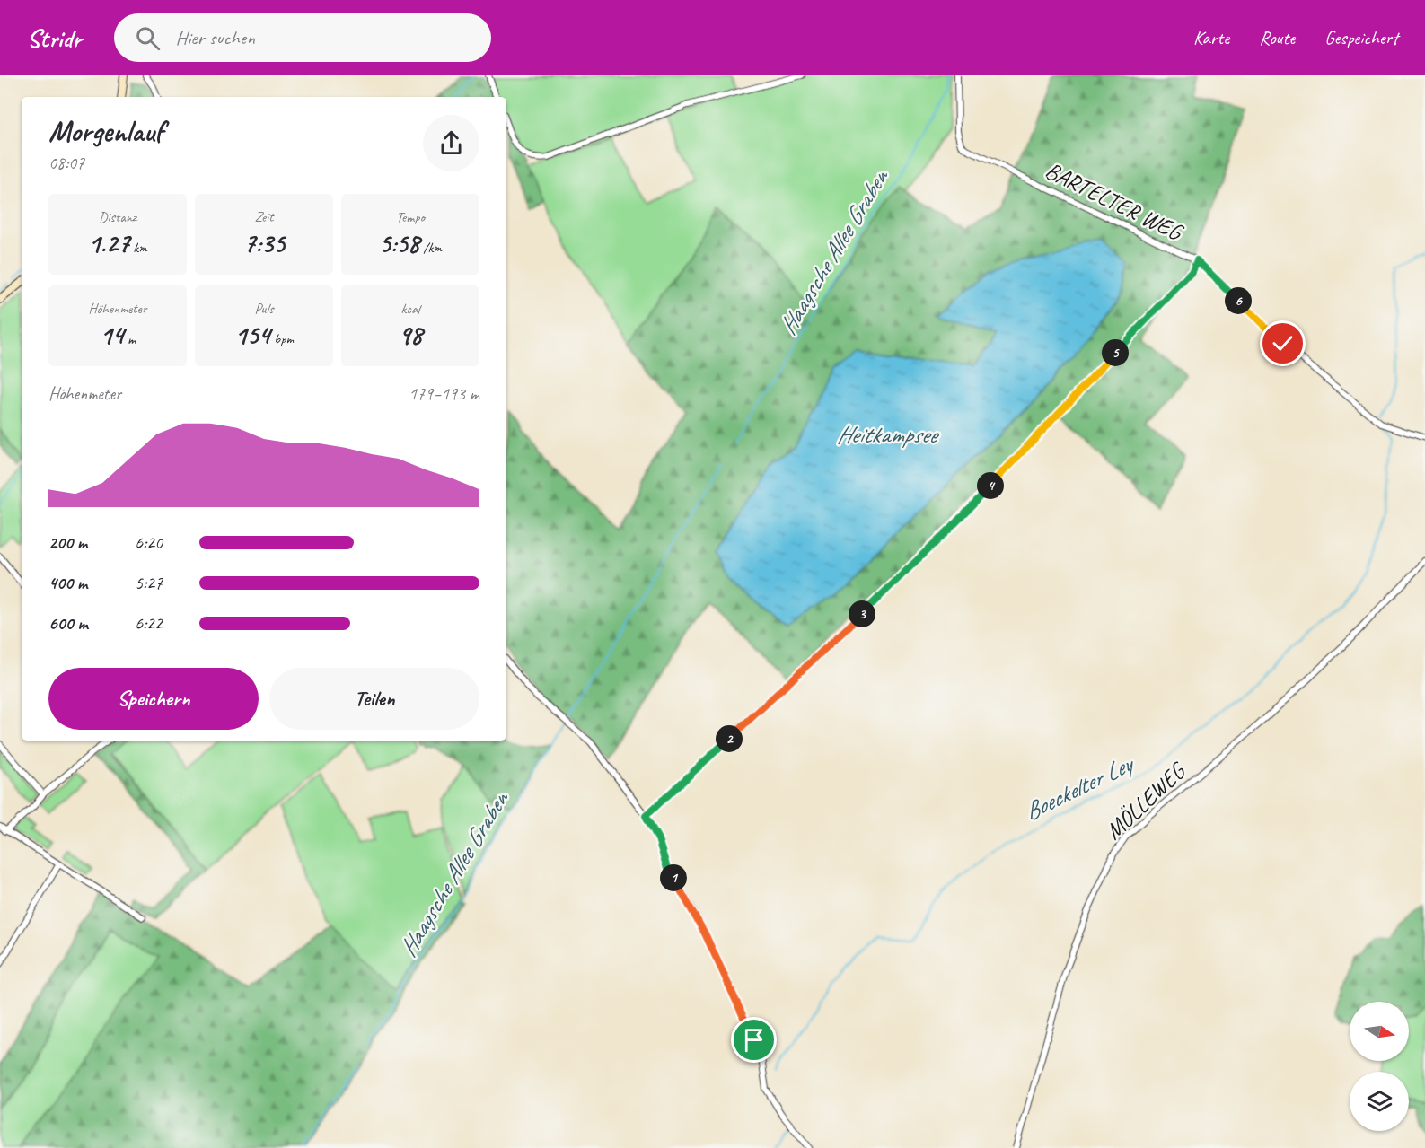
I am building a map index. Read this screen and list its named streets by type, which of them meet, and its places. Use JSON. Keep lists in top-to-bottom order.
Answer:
{
  "streets": {
    "street": ["BARTELTER WEG", "MÖLLEWEG"]
  },
  "water": ["Haagsche Allee Graben", "Heitkampsee", "Boeckelter Ley"],
  "north": "right",
  "page": {
    "header": "Stridr",
    "search": "Hier suchen",
    "nav": ["Karte", "Route", "Gespeichert"],
    "heading": ["Morgenlauf", "08:07"],
    "stats": [
      ["Distanz", "1.27 km"],
      ["Zeit", "7:35"],
      ["Tempo", "5:58 /km"],
      ["Höhenmeter", "14 m"],
      ["Puls", "154 bpm"],
      ["kcal", "98"]
    ],
    "pins": [
      "6",
      "5",
      "4",
      "3",
      "2",
      "1"
    ],
    "chart": ["Höhenmeter", "179–193 m"],
    "list": [
      {
        "name": "200 m",
        "note": "6:20"
      },
      {
        "name": "400 m",
        "note": "5:27"
      },
      {
        "name": "600 m",
        "note": "6:22"
      }
    ],
    "buttons": ["Speichern", "Teilen"]
  }
}
